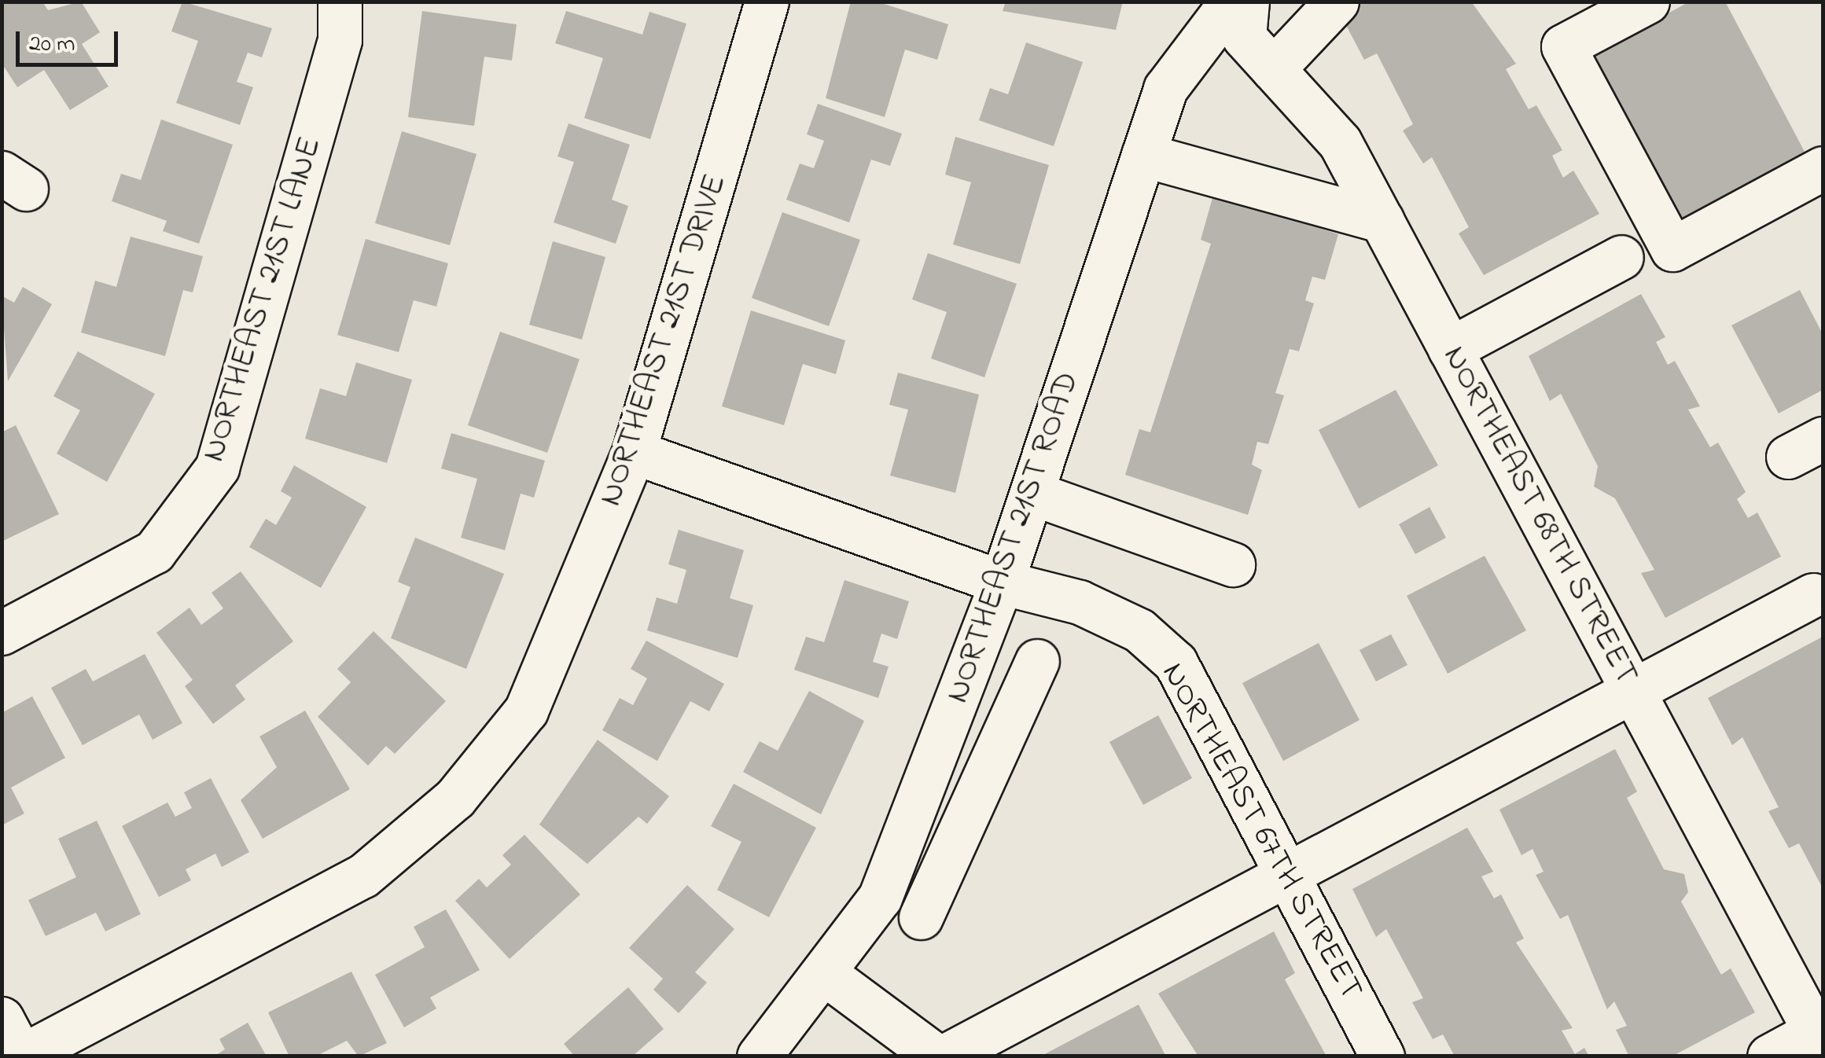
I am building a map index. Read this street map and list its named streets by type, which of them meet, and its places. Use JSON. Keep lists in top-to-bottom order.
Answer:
{
  "streets": {
    "street": [
      "NORTHEAST 21ST LANE",
      "NORTHEAST 21ST DRIVE",
      "NORTHEAST 68TH STREET",
      "NORTHEAST 21ST ROAD",
      "NORTHEAST 67TH STREET"
    ]
  },
  "crossings": [
    ["NORTHEAST 21ST DRIVE", "NORTHEAST 67TH STREET"],
    ["NORTHEAST 21ST ROAD", "NORTHEAST 67TH STREET"]
  ],
  "scale_bar": "20 m"
}
